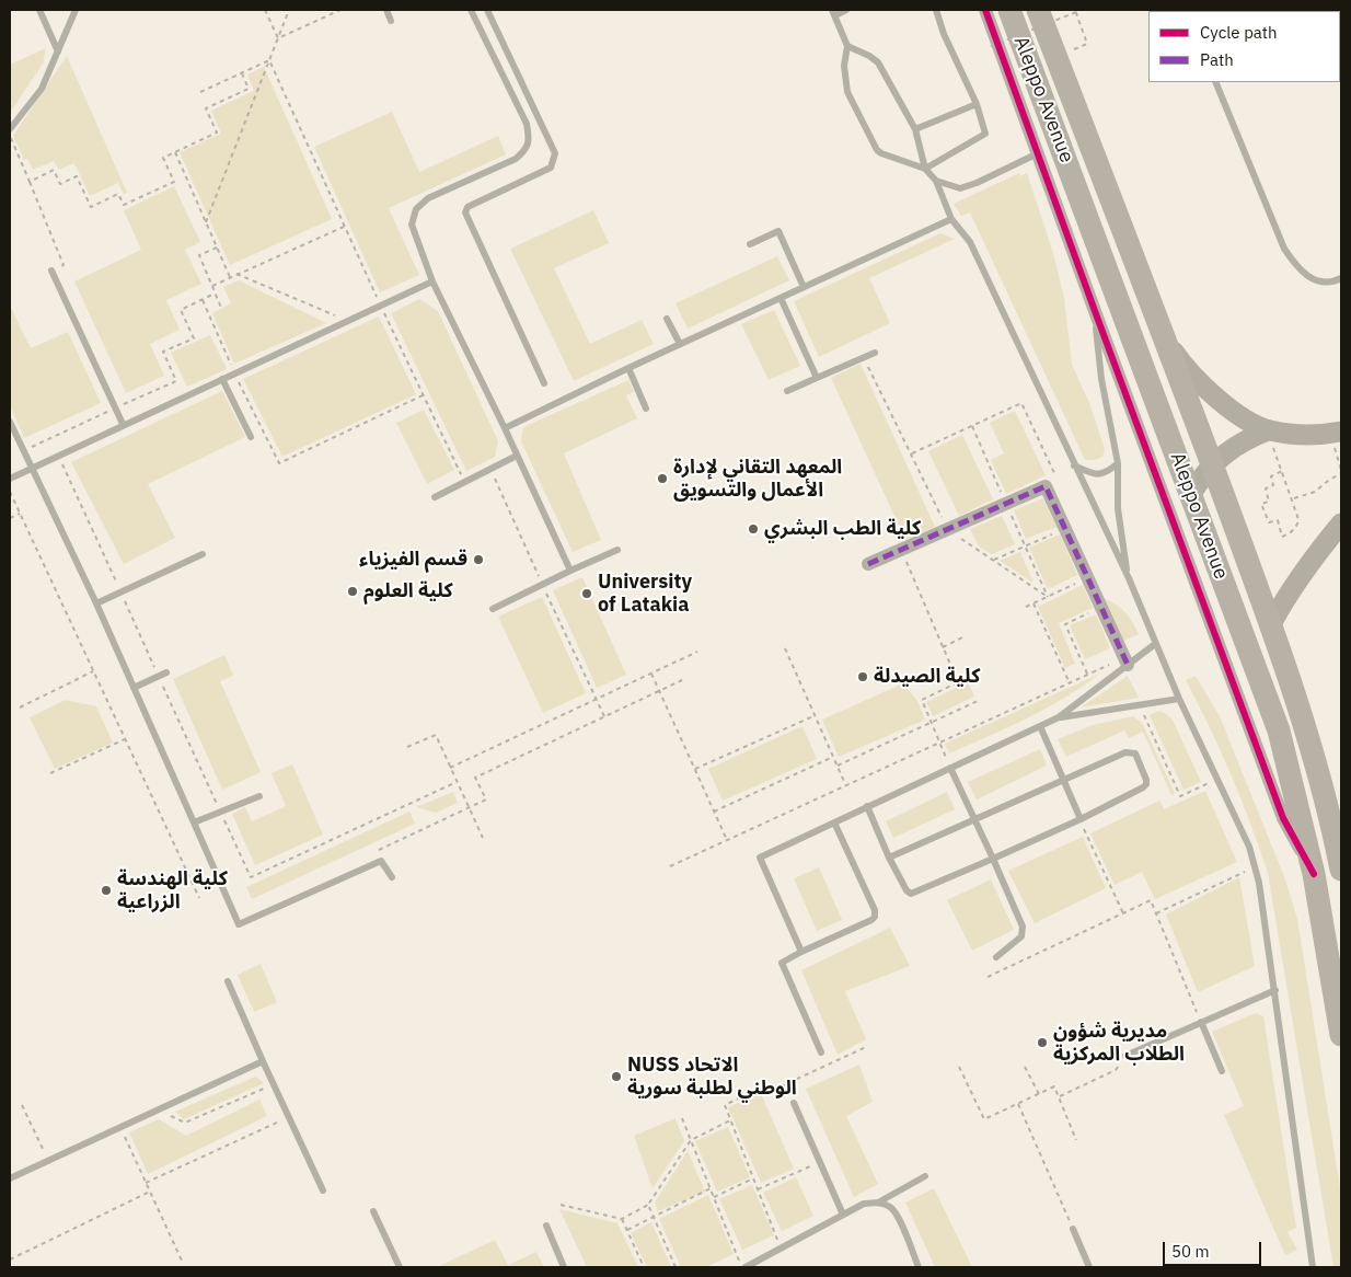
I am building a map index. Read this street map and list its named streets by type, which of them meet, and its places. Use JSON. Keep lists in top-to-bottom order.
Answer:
{
  "streets": {
    "main road": ["Aleppo Avenue"]
  },
  "places": [
    "المعهد التقاني لإدارة الأعمال والتسويق",
    "كلية الطب البشري",
    "قسم الفيزياء",
    "كلية العلوم",
    "University of Latakia",
    "كلية الصيدلة",
    "كلية الهندسة الزراعية",
    "مديرية شؤون الطلاب المركزية",
    "NUSS الاتحاد الوطني لطلبة سورية"
  ],
  "legend": ["Cycle path", "Path"],
  "scale_bar": "50 m"
}
